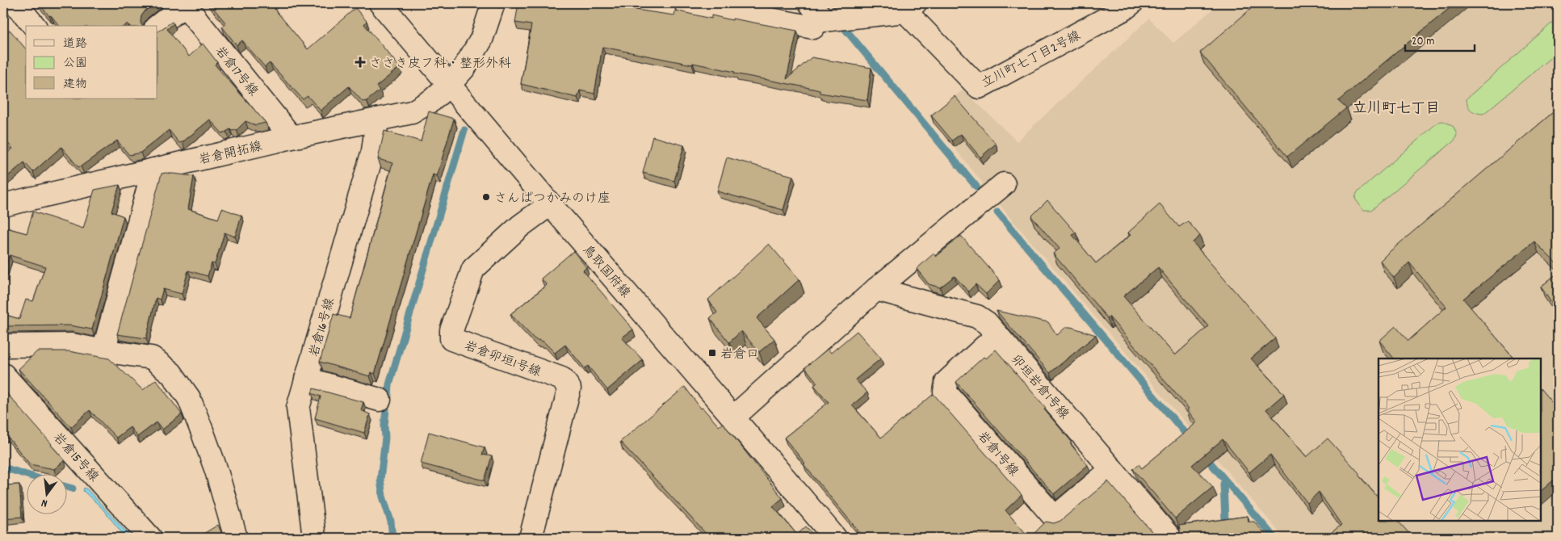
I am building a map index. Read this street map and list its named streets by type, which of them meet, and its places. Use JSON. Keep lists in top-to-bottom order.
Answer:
{
  "streets": {
    "street": [
      "立川町七丁目2号線",
      "岩倉17号線",
      "岩倉開拓線",
      "鳥取国府線",
      "岩倉16号線",
      "岩倉卯垣1号線",
      "卯垣岩倉1号線",
      "岩倉1号線",
      "岩倉15号線"
    ]
  },
  "crossings": [
    ["岩倉17号線", "岩倉開拓線"],
    ["岩倉開拓線", "鳥取国府線"],
    ["岩倉開拓線", "岩倉16号線"],
    ["鳥取国府線", "岩倉卯垣1号線"],
    ["卯垣岩倉1号線", "岩倉1号線"]
  ],
  "districts": ["立川町七丁目"],
  "places": {
    "health": ["ささき皮フ科・整形外科"],
    "other": ["さんぱつかみのけ座"],
    "transit": ["岩倉口"]
  },
  "legend": ["道路", "公園", "建物"],
  "scale_bar": "20 m",
  "north": "bottom"
}
